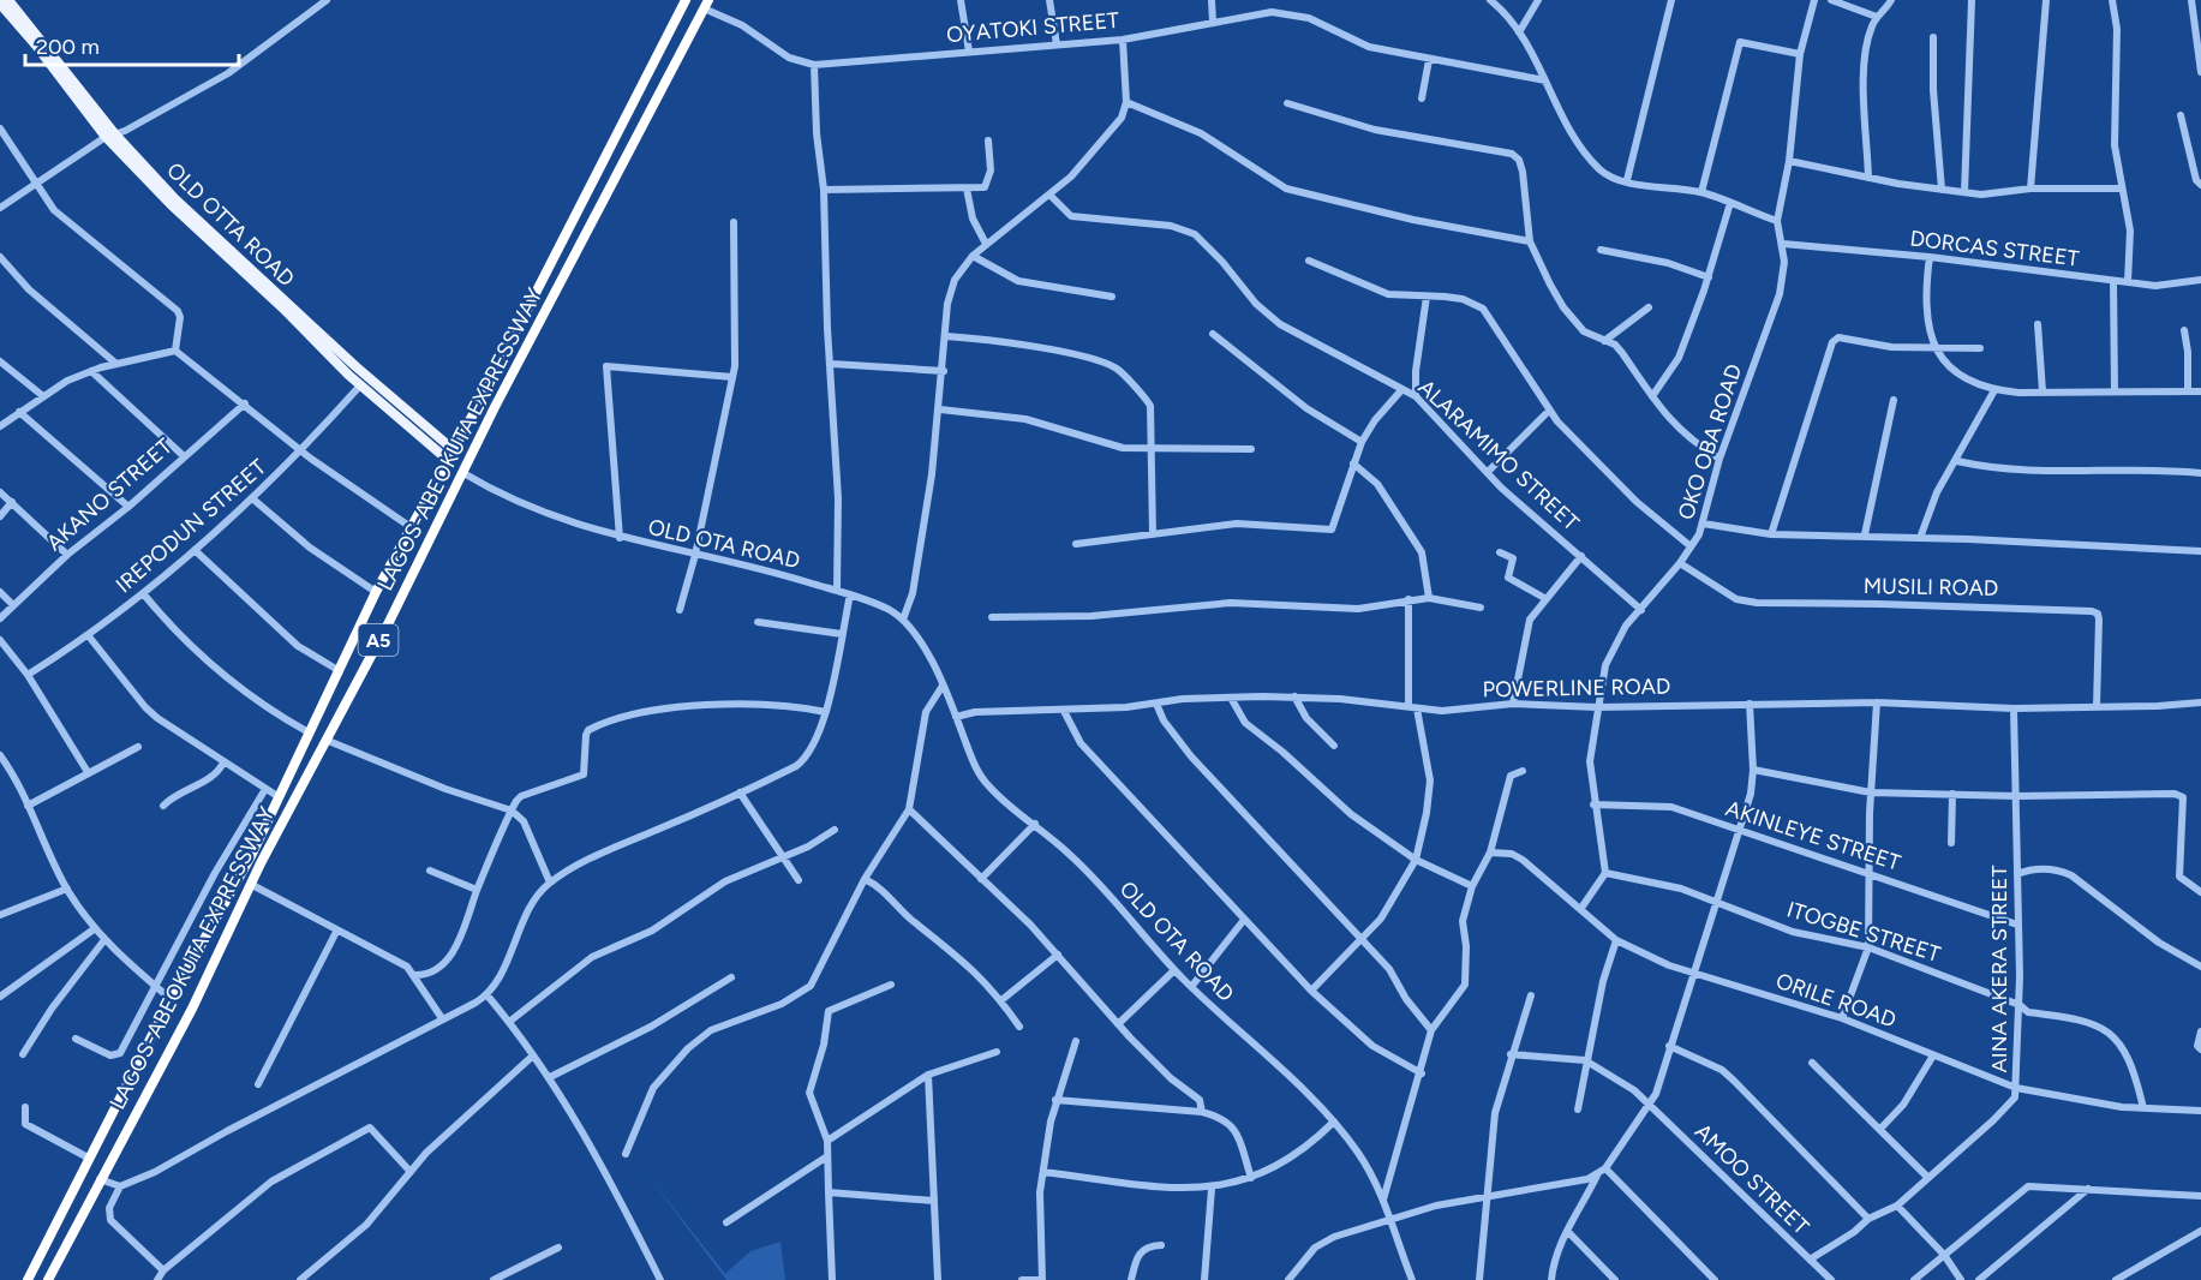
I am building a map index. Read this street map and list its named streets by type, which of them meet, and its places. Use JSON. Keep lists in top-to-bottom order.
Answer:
{
  "streets": {
    "highway": ["LAGOS-ABEOKUTA EXPRESSWAY", "A5"],
    "main road": ["OLD OTTA ROAD"],
    "street": [
      "OYATOKI STREET",
      "DORCAS STREET",
      "OKO OBA ROAD",
      "ALARAMIMO STREET",
      "AKANO STREET",
      "IREPODUN STREET",
      "OLD OTA ROAD",
      "MUSILI ROAD",
      "POWERLINE ROAD",
      "AKINLEYE STREET",
      "ITOGBE STREET",
      "AINA AKERA STREET",
      "ORILE ROAD",
      "AMOO STREET"
    ]
  },
  "crossings": [
    ["OLD OTTA ROAD", "LAGOS-ABEOKUTA EXPRESSWAY"],
    ["DORCAS STREET", "OKO OBA ROAD"],
    ["LAGOS-ABEOKUTA EXPRESSWAY", "OLD OTA ROAD"],
    ["OKO OBA ROAD", "ALARAMIMO STREET"],
    ["OKO OBA ROAD", "MUSILI ROAD"],
    ["OKO OBA ROAD", "POWERLINE ROAD"],
    ["OKO OBA ROAD", "AKINLEYE STREET"],
    ["OKO OBA ROAD", "ITOGBE STREET"],
    ["OLD OTA ROAD", "POWERLINE ROAD"],
    ["MUSILI ROAD", "POWERLINE ROAD"],
    ["POWERLINE ROAD", "AINA AKERA STREET"],
    ["AKINLEYE STREET", "AINA AKERA STREET"],
    ["ITOGBE STREET", "AINA AKERA STREET"],
    ["ITOGBE STREET", "ORILE ROAD"],
    ["AINA AKERA STREET", "ORILE ROAD"],
    ["AINA AKERA STREET", "AMOO STREET"]
  ],
  "scale_bar": "200 m"
}
